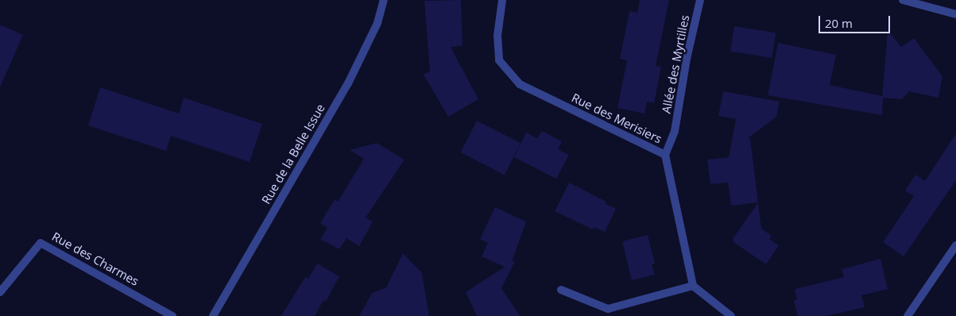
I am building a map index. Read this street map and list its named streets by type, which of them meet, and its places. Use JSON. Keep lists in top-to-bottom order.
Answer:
{
  "streets": {
    "street": [
      "Allée des Myrtilles",
      "Rue des Merisiers",
      "Rue de la Belle Issue",
      "Rue des Charmes"
    ]
  },
  "crossings": [
    ["Allée des Myrtilles", "Rue des Merisiers"]
  ],
  "scale_bar": "20 m"
}
